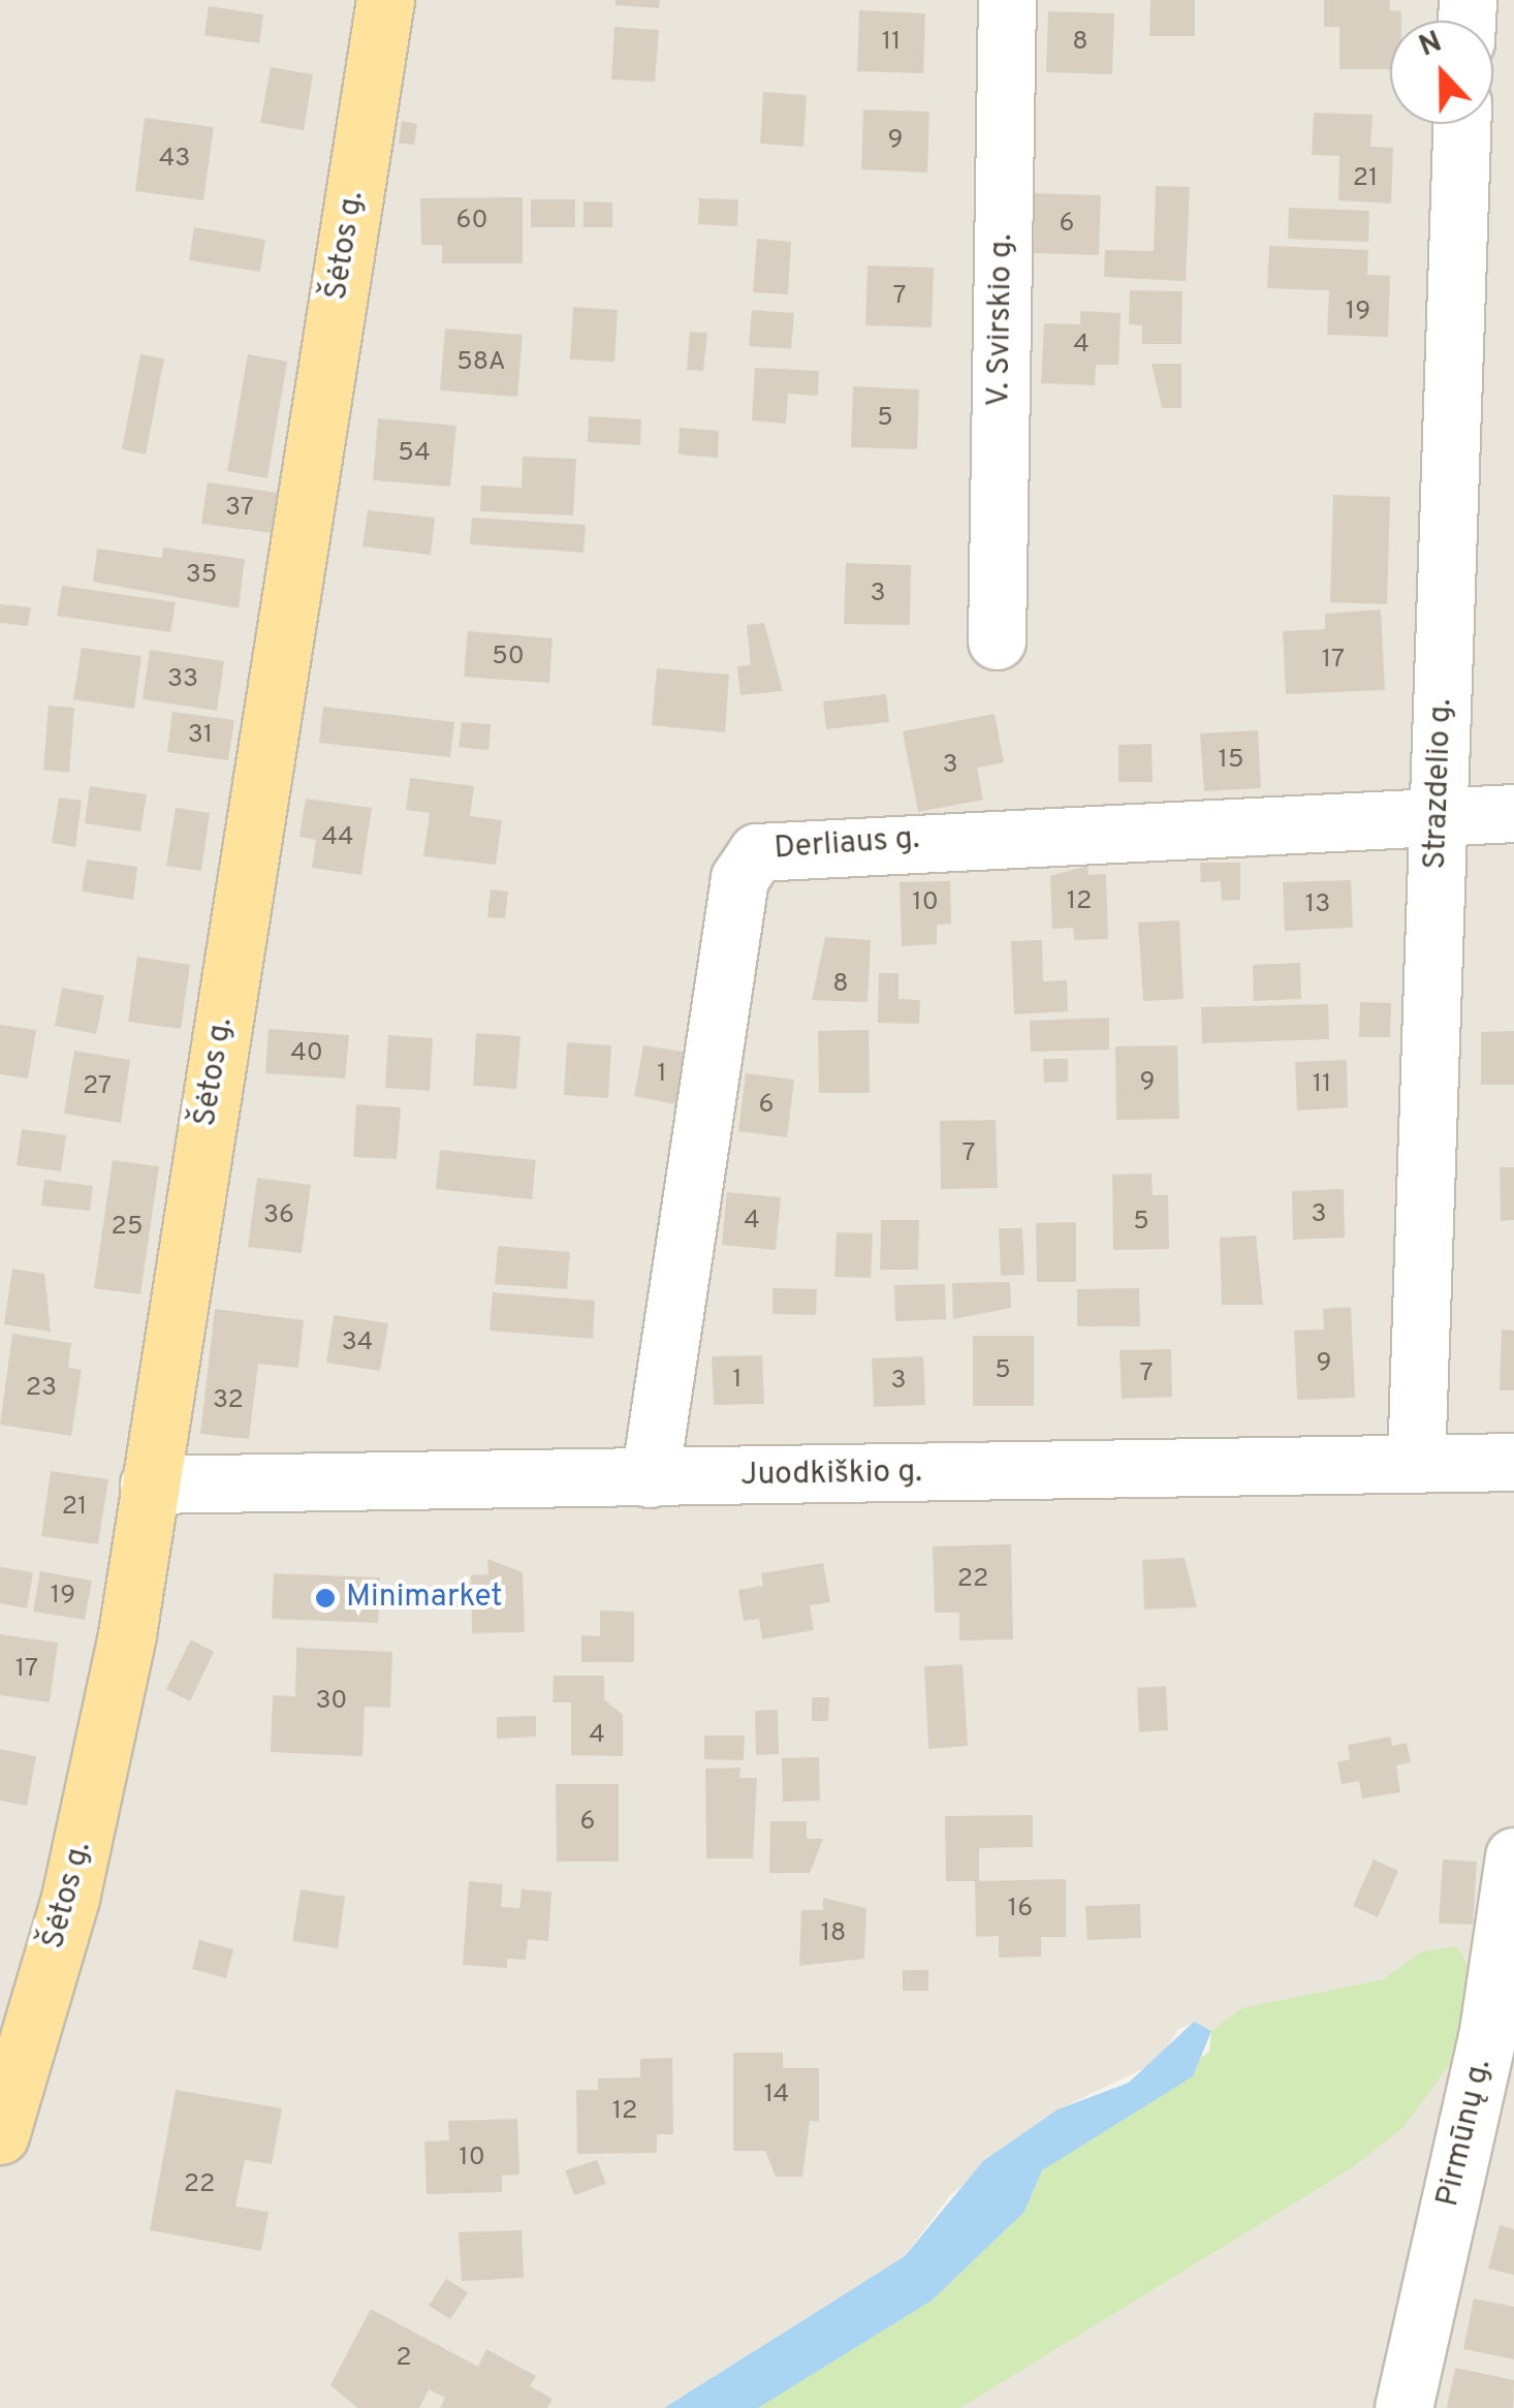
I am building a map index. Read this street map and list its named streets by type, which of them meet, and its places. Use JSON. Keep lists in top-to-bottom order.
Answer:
{
  "streets": {
    "main road": ["Šėtos g."],
    "street": [
      "V. Svirskio g.",
      "Strazdelio g.",
      "Derliaus g.",
      "Juodkiškio g.",
      "Pirmūnų g."
    ]
  },
  "crossings": [
    ["Šėtos g.", "Juodkiškio g."],
    ["Strazdelio g.", "Derliaus g."],
    ["Strazdelio g.", "Juodkiškio g."],
    ["Derliaus g.", "Juodkiškio g."]
  ],
  "places": ["Minimarket"],
  "house_numbers": [
    "11",
    "8",
    "9",
    "43",
    "21",
    "60",
    "6",
    "7",
    "19",
    "4",
    "58A",
    "5",
    "54",
    "37",
    "35",
    "3",
    "50",
    "17",
    "33",
    "31",
    "15",
    "3",
    "44",
    "12",
    "10",
    "13",
    "8",
    "40",
    "1",
    "9",
    "11",
    "27",
    "6",
    "7",
    "3",
    "36",
    "4",
    "5",
    "25",
    "34",
    "9",
    "5",
    "7",
    "1",
    "3",
    "23",
    "32",
    "21",
    "22",
    "19",
    "17",
    "30",
    "4",
    "6",
    "16",
    "18",
    "14",
    "12",
    "10",
    "22",
    "2"
  ],
  "north": "top"
}
